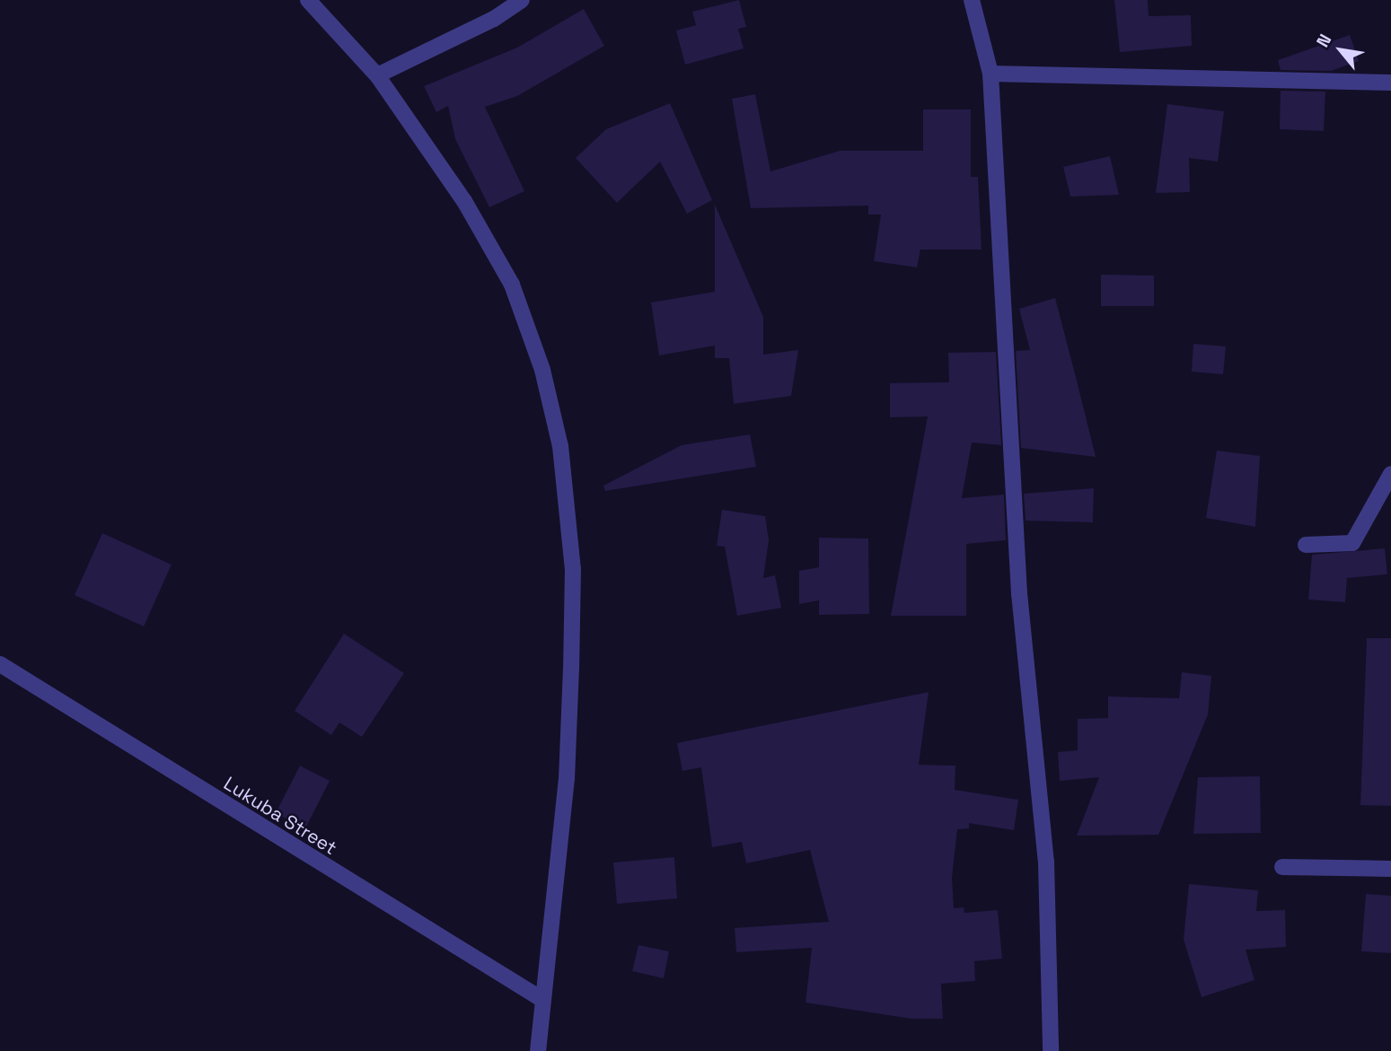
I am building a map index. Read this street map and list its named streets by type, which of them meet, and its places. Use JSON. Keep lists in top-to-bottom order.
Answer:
{
  "streets": {
    "street": ["Lukuba Street"]
  },
  "north": "top left"
}
